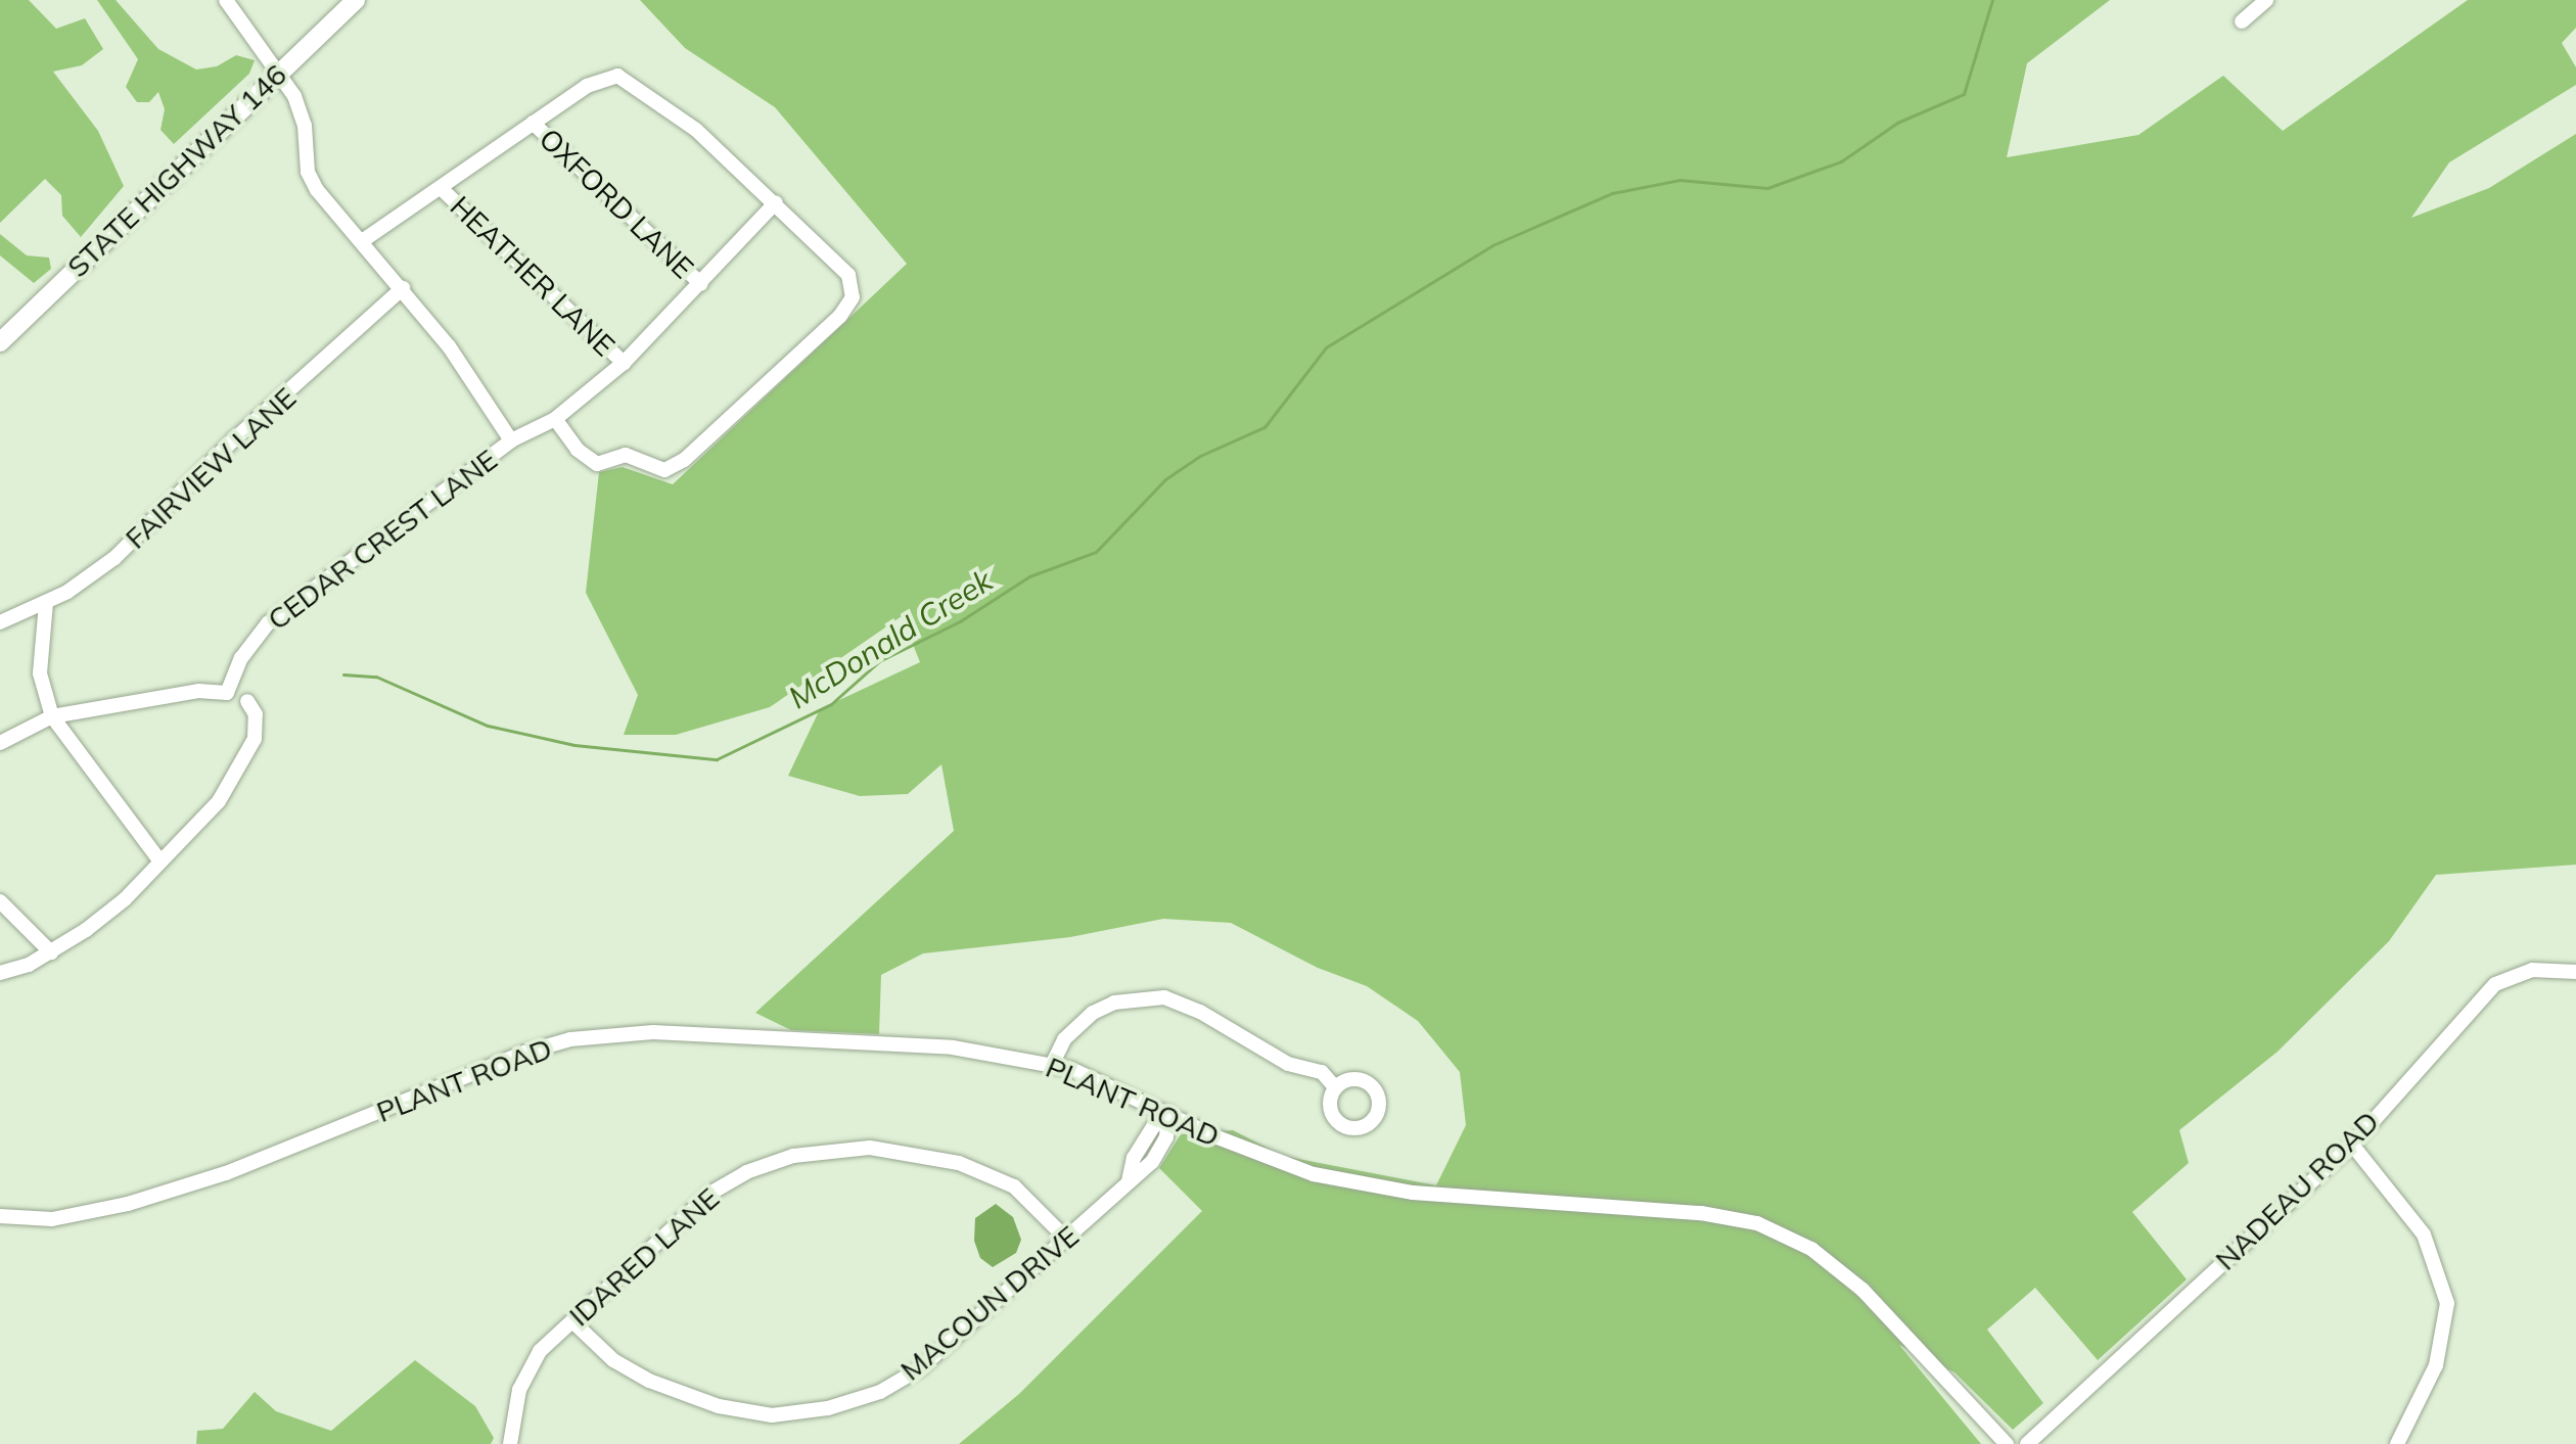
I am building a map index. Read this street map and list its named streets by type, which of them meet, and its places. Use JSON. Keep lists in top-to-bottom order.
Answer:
{
  "streets": {
    "main road": ["STATE HIGHWAY 146"],
    "street": [
      "OXFORD LANE",
      "HEATHER LANE",
      "FAIRVIEW LANE",
      "CEDAR CREST LANE",
      "PLANT ROAD",
      "NADEAU ROAD",
      "IDARED LANE",
      "MACOUN DRIVE"
    ]
  },
  "crossings": [
    ["STATE HIGHWAY 146", "CEDAR CREST LANE"],
    ["FAIRVIEW LANE", "CEDAR CREST LANE"],
    ["PLANT ROAD", "MACOUN DRIVE"],
    ["IDARED LANE", "MACOUN DRIVE"]
  ],
  "water": ["McDonald Creek"]
}
